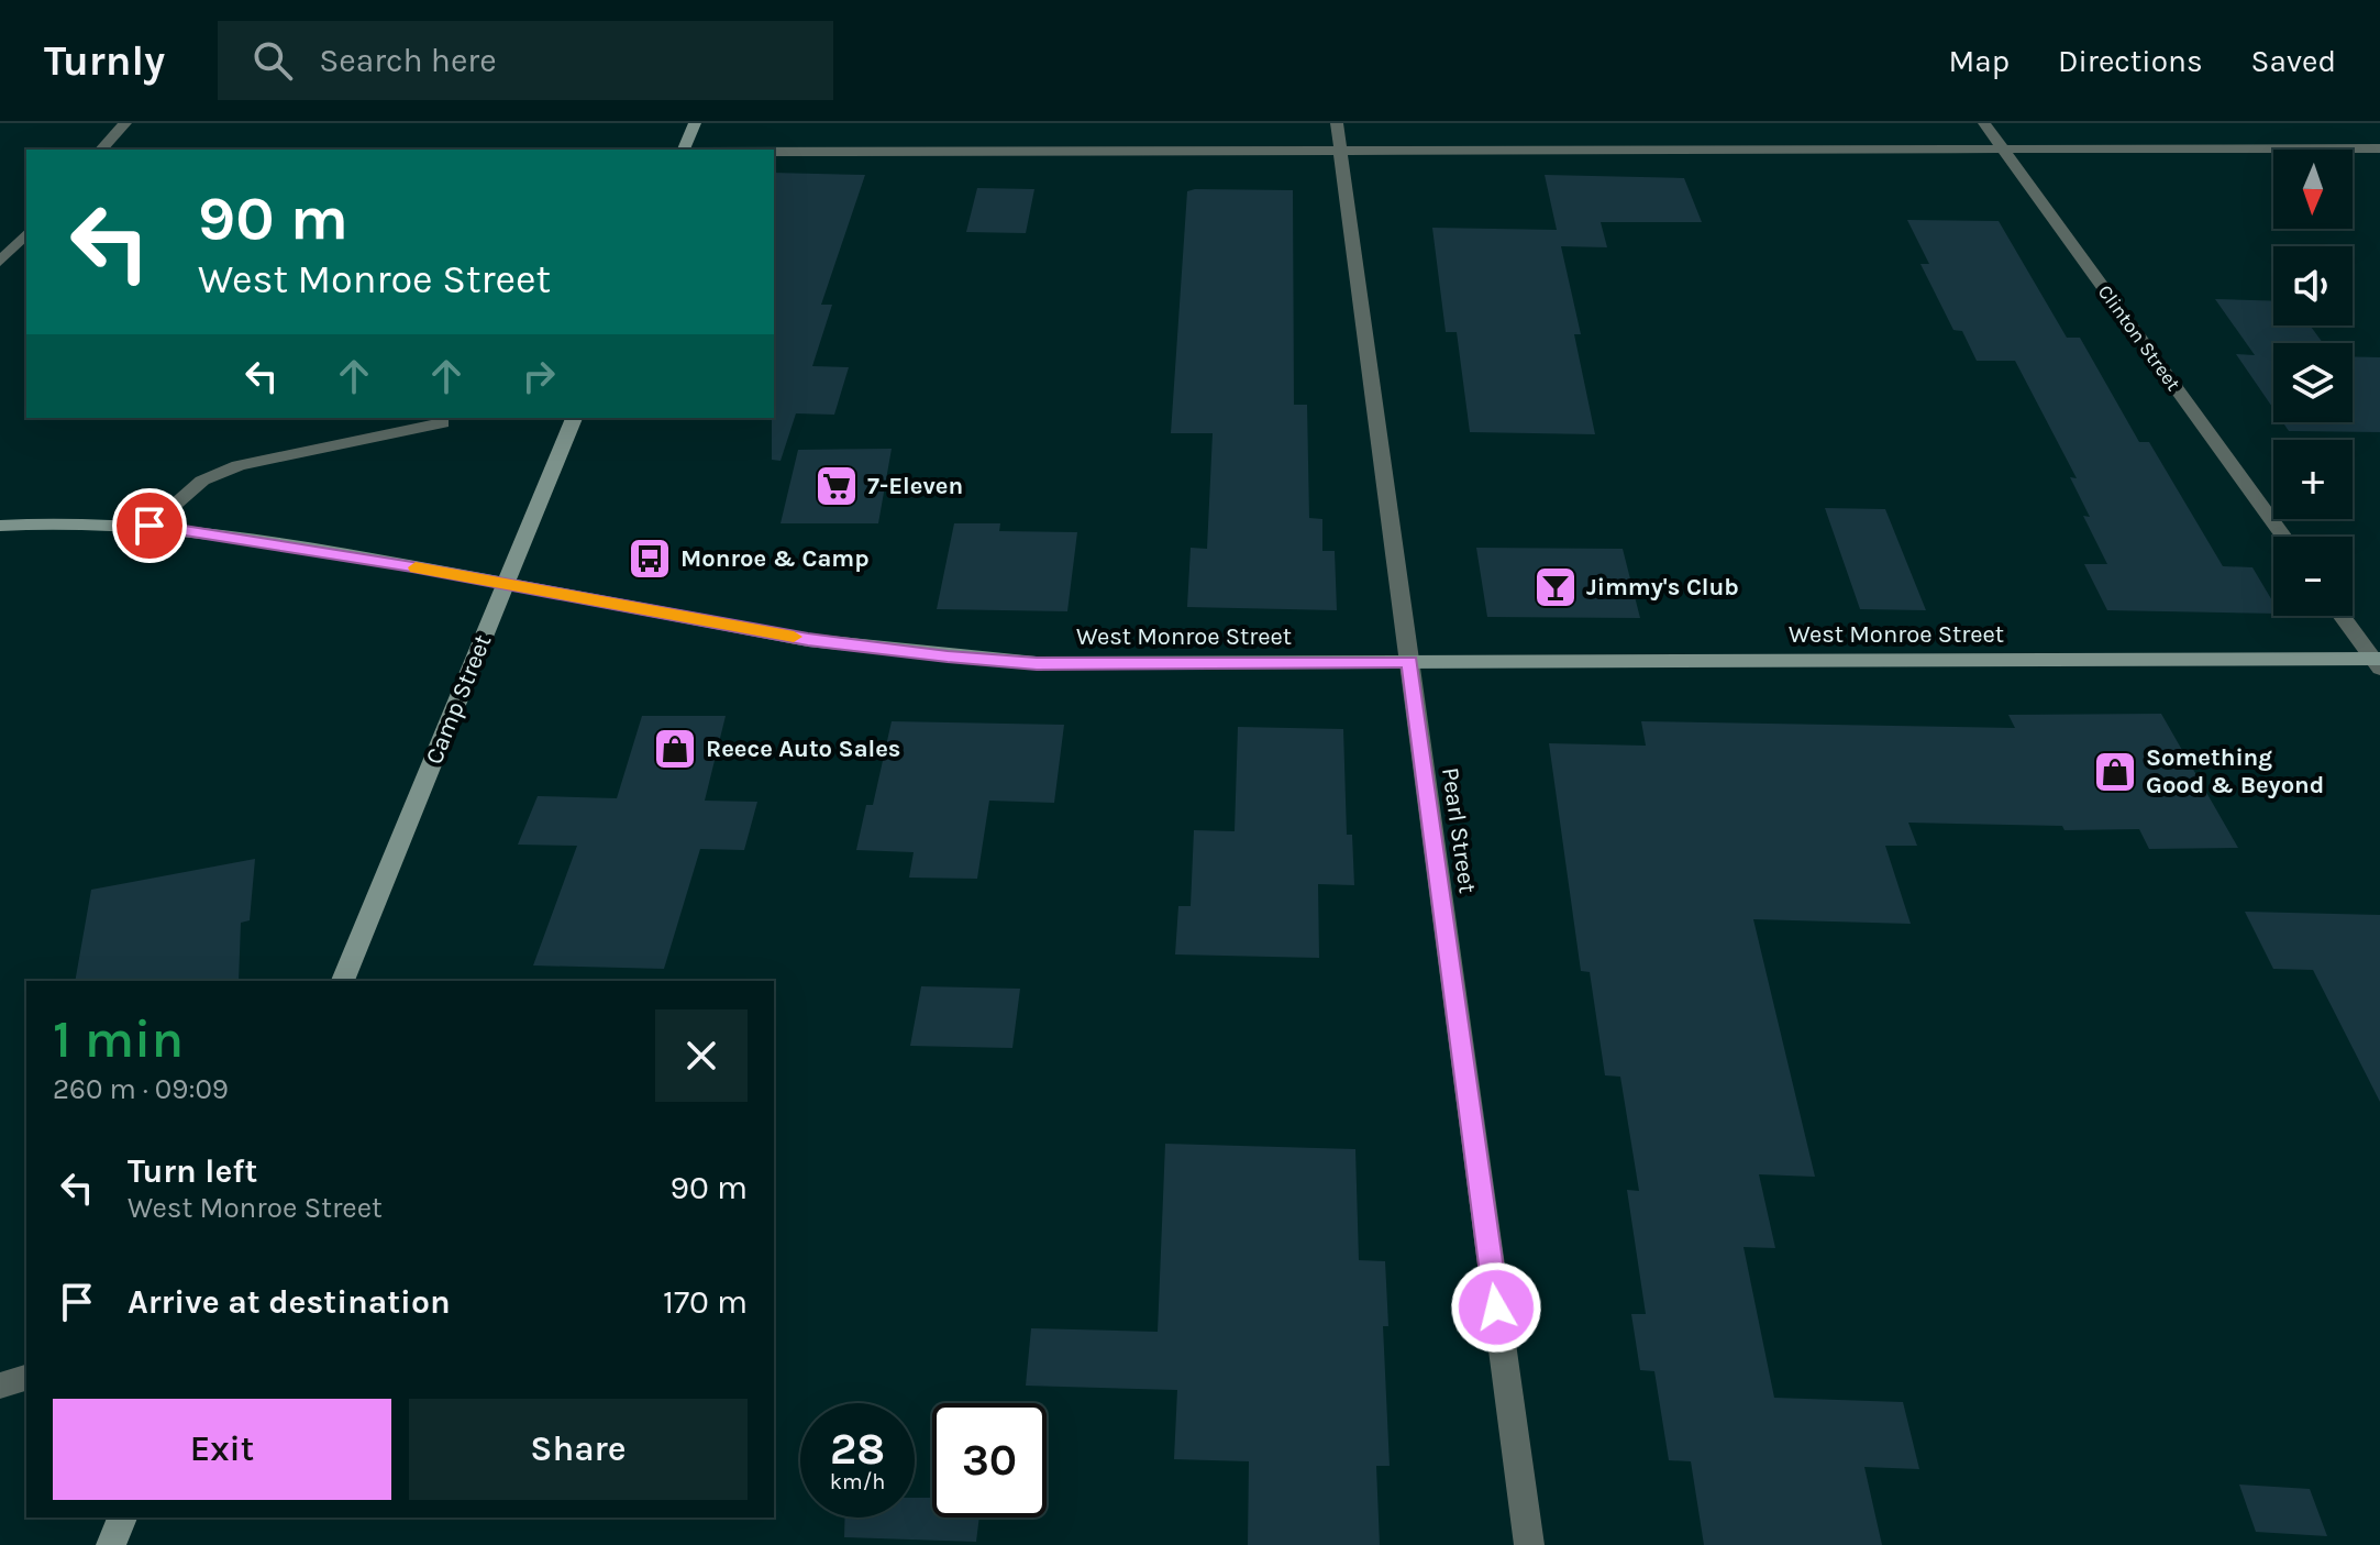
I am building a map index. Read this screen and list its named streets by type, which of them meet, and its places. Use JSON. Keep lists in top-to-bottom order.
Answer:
{
  "streets": {
    "main road": ["West Monroe Street", "Camp Street"],
    "street": ["Clinton Street", "Pearl Street"]
  },
  "crossings": [
    ["West Monroe Street", "Camp Street"],
    ["West Monroe Street", "Pearl Street"]
  ],
  "places": {
    "supermarket": ["7-Eleven"],
    "bus stop": ["Monroe & Camp"],
    "bar": ["Jimmy's Club"],
    "shop": ["Reece Auto Sales", "Something Good & Beyond"]
  },
  "north": "bottom",
  "page": {
    "header": "Turnly",
    "search": "Search here",
    "nav": ["Map", "Directions", "Saved"],
    "map_buttons": ["+", "−"],
    "turn": ["90 m", "West Monroe Street"],
    "heading": ["1 min", "260 m · 09:09"],
    "list": [
      {
        "name": "Turn left",
        "note": "West Monroe Street",
        "value": "90 m"
      },
      {
        "name": "Arrive at destination",
        "value": "170 m"
      }
    ],
    "buttons": ["Exit", "Share"],
    "speed": "28 km/h",
    "limit": "30"
  }
}
